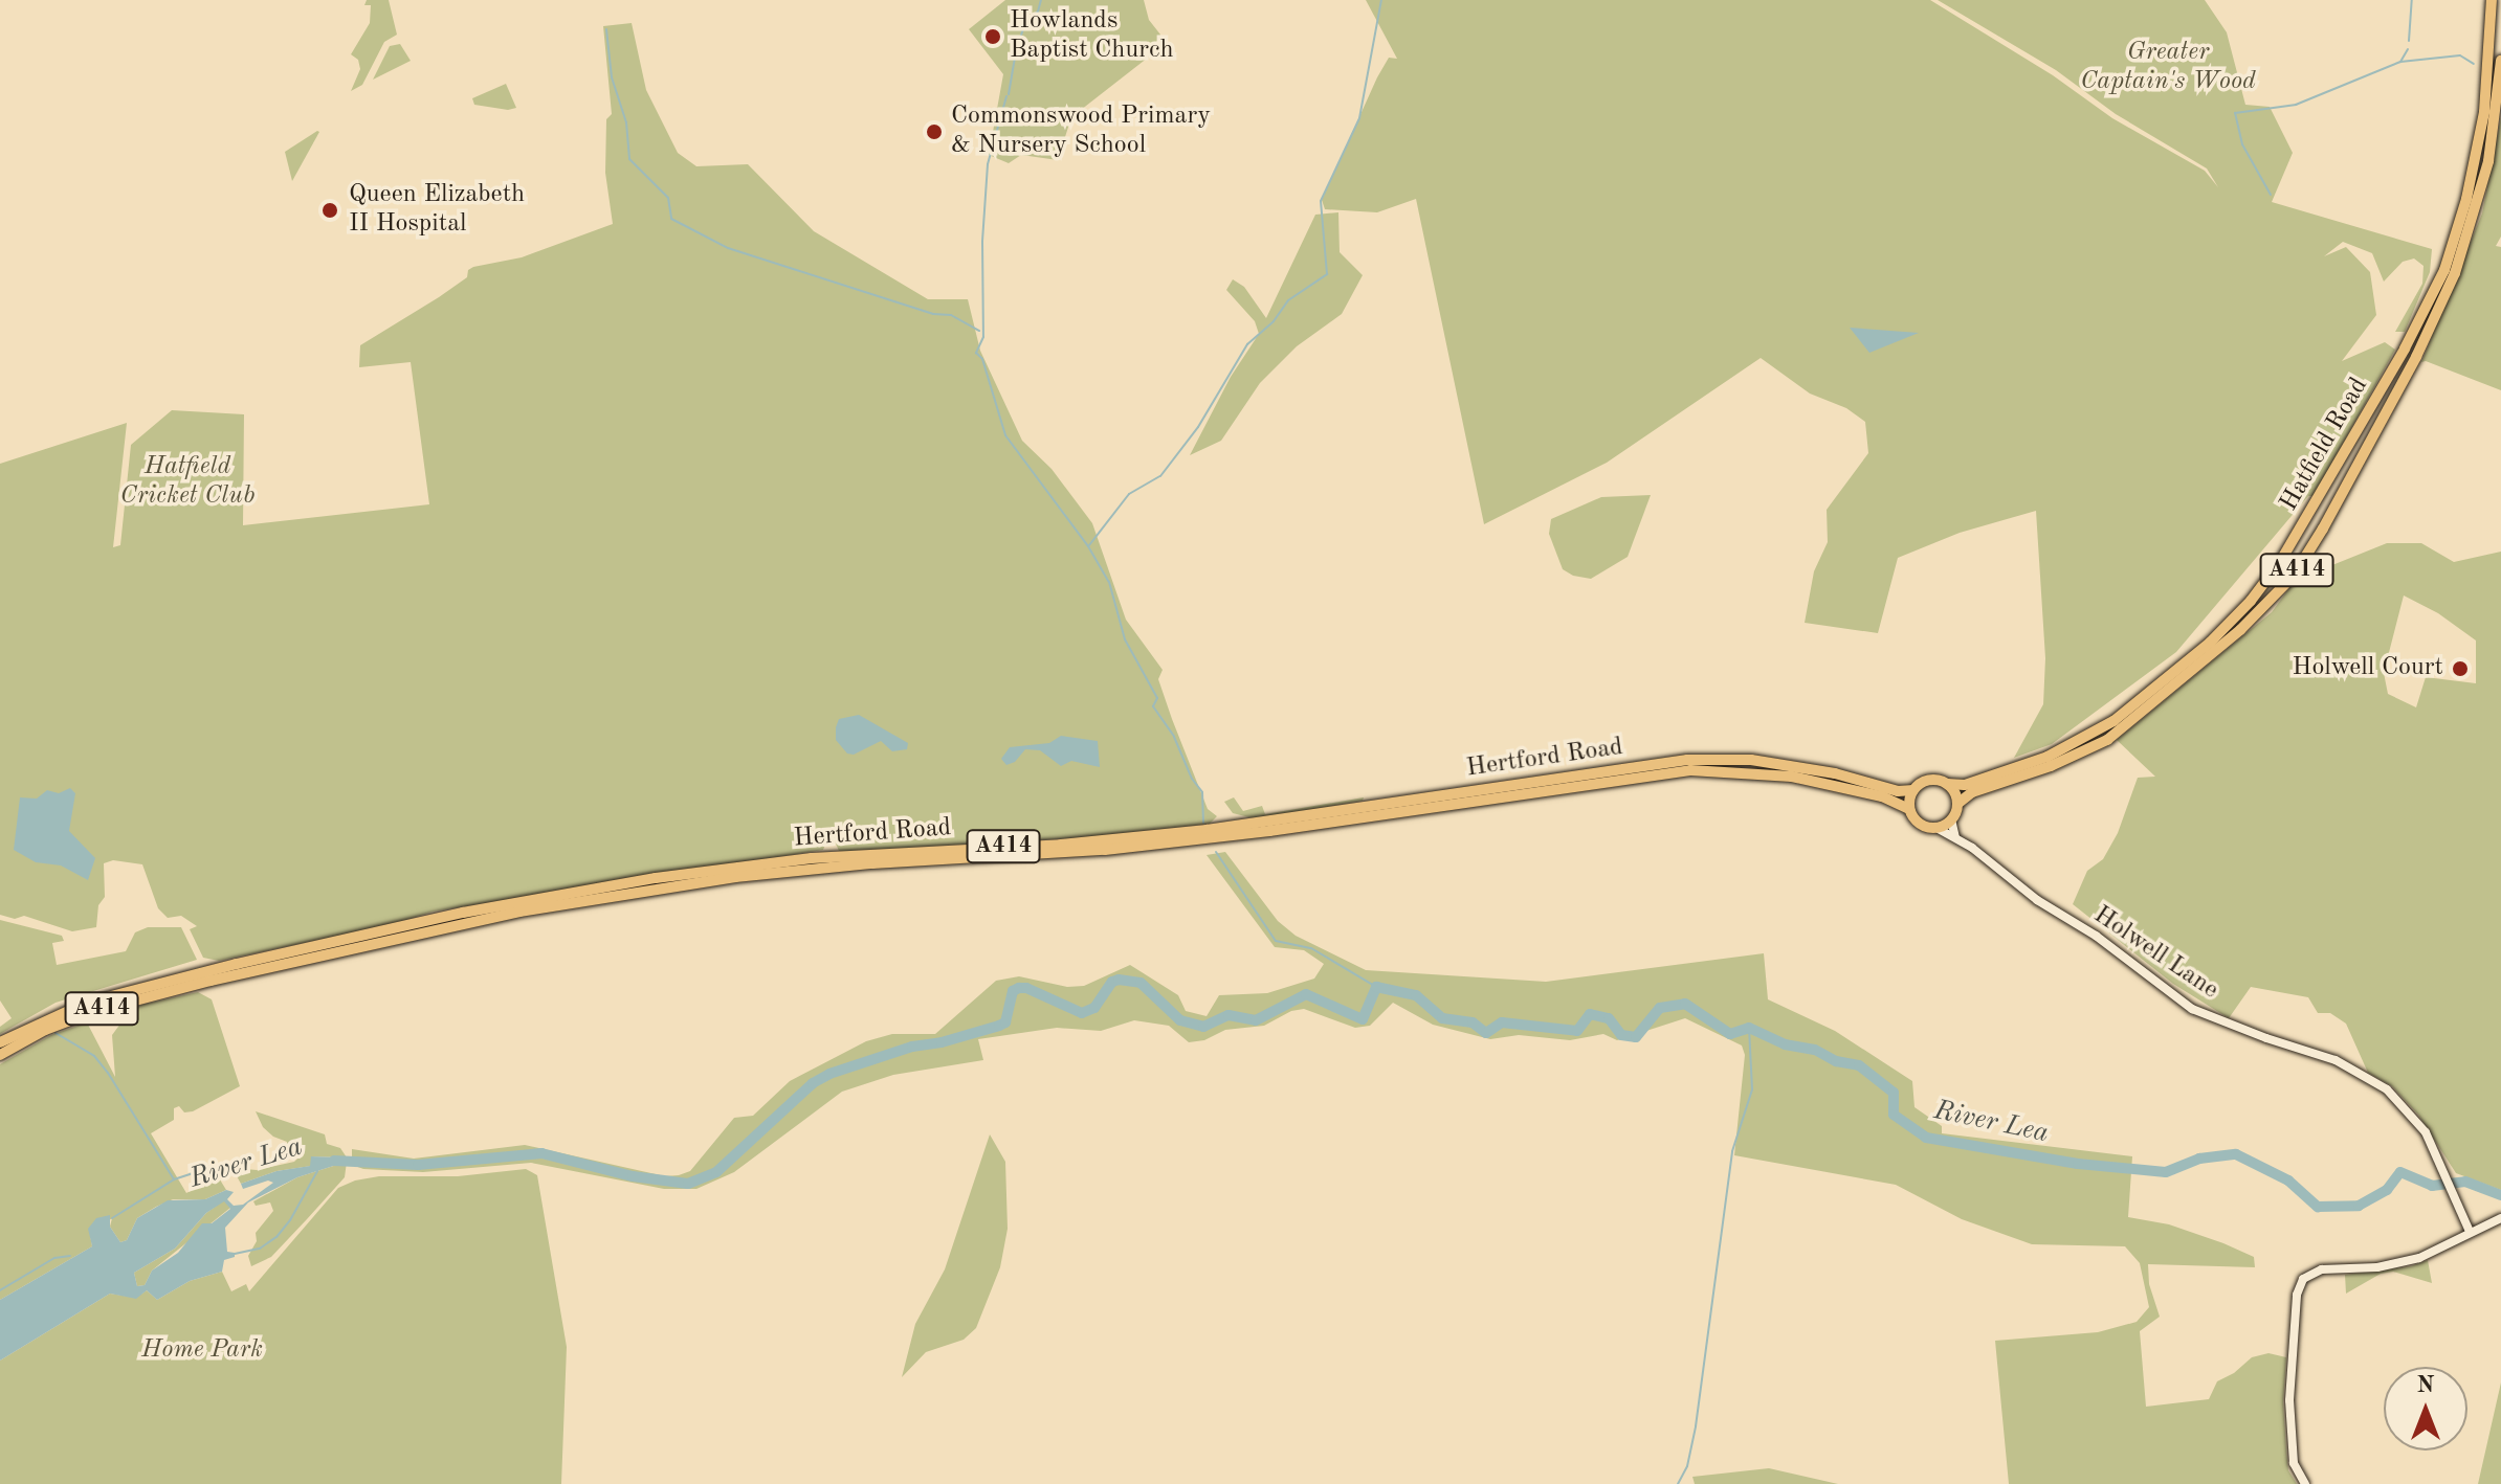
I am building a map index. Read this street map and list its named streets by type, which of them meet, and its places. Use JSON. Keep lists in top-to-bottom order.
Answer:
{
  "streets": {
    "highway": ["Hatfield Road", "A414", "Hertford Road"],
    "main road": ["Holwell Lane"]
  },
  "crossings": [
    ["Hatfield Road", "Hertford Road"],
    ["Hatfield Road", "Holwell Lane"],
    ["Hertford Road", "Holwell Lane"]
  ],
  "water": ["River Lea"],
  "parks": ["Greater Captain's Wood", "Hatfield Cricket Club", "Home Park"],
  "places": [
    "Howlands Baptist Church",
    "Commonswood Primary & Nursery School",
    "Queen Elizabeth II Hospital",
    "Holwell Court"
  ],
  "north": "top"
}
